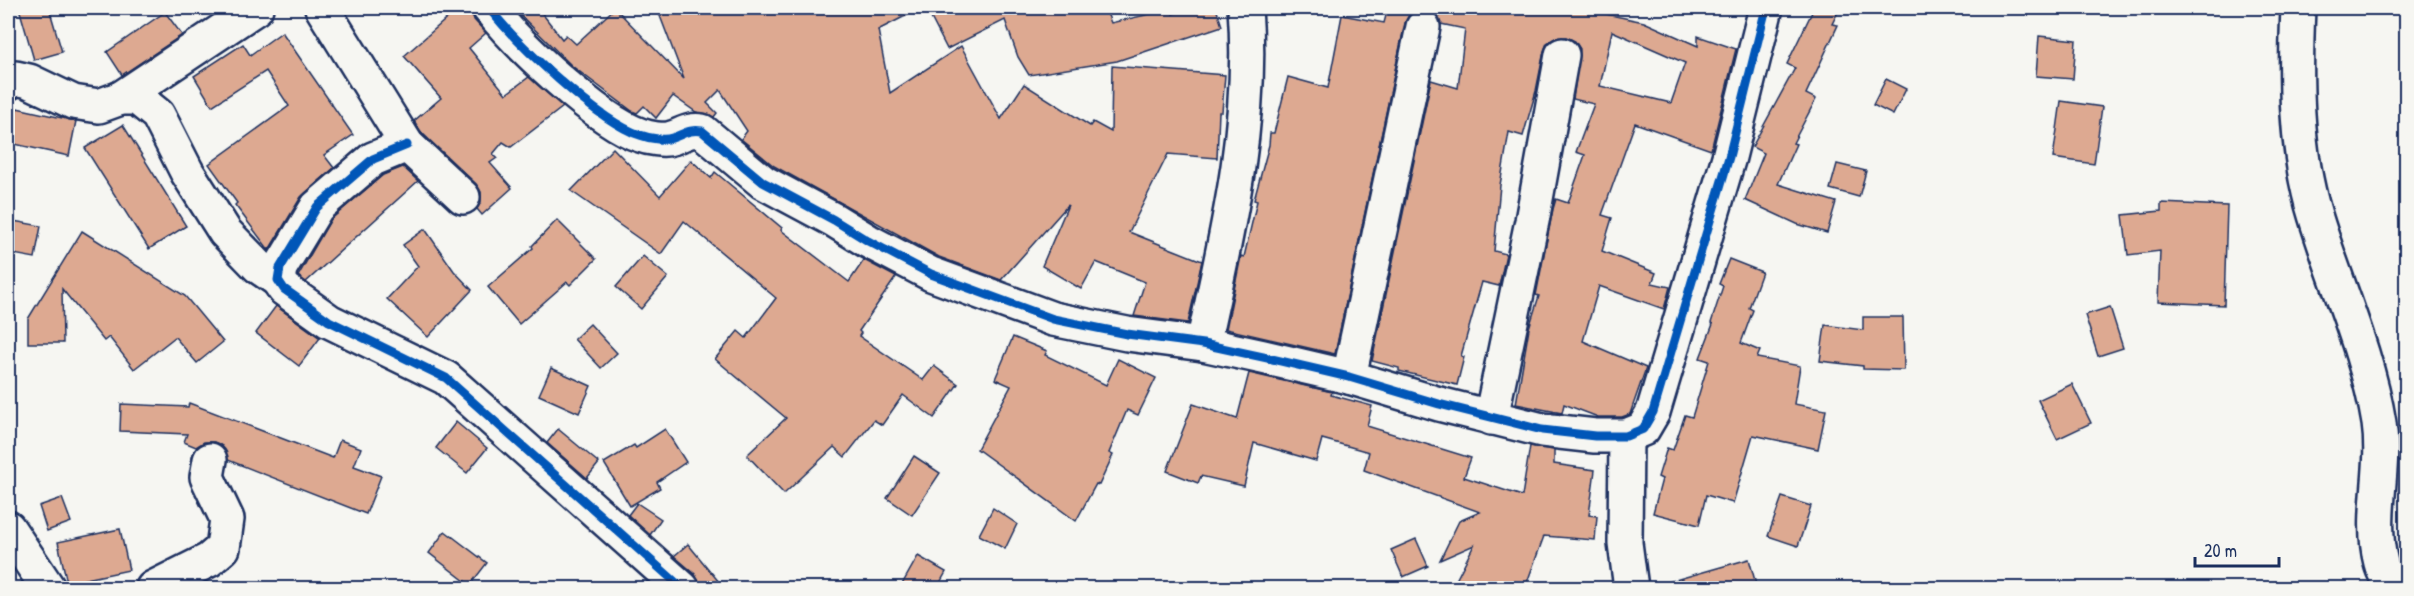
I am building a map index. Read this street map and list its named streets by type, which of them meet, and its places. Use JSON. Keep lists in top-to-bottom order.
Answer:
{
  "scale_bar": "20 m"
}
